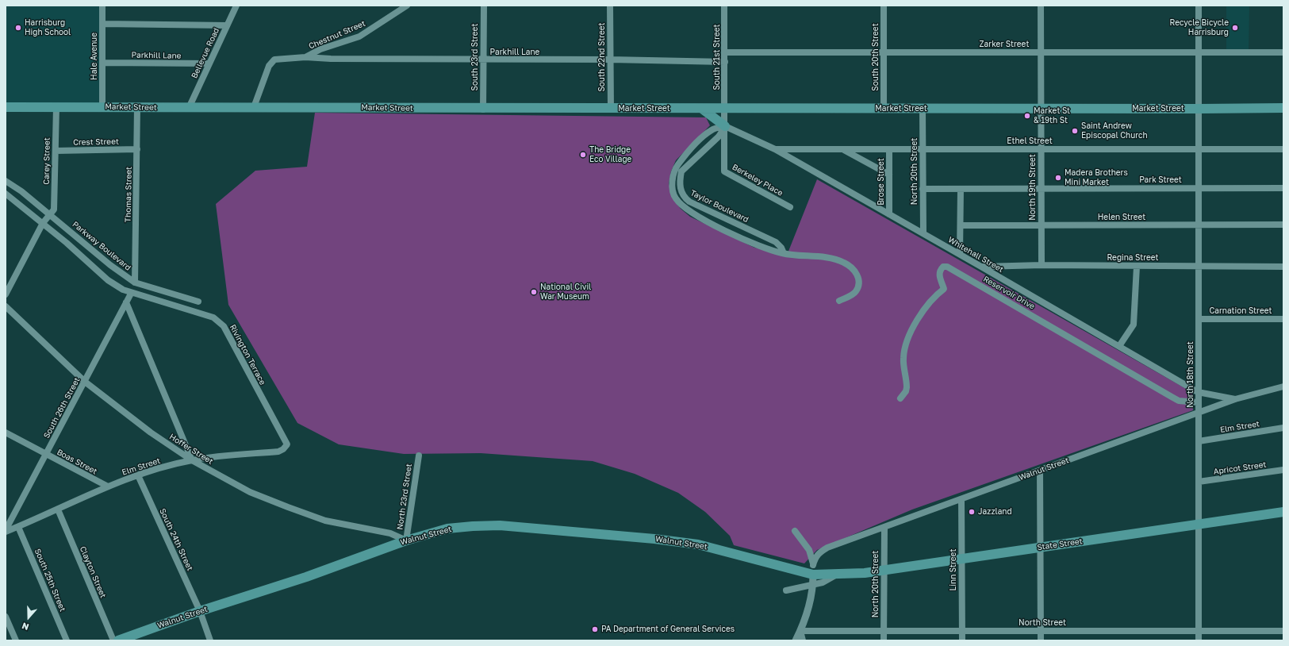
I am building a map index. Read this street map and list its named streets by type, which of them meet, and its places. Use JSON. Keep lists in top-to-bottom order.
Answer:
{
  "streets": {
    "main road": ["Market Street", "Walnut Street", "State Street"],
    "street": [
      "Chestnut Street",
      "Zarker Street",
      "Parkhill Lane",
      "Bellevue Road",
      "Hale Avenue",
      "South 23rd Street",
      "South 22nd Street",
      "South 21st Street",
      "South 20th Street",
      "Ethel Street",
      "Crest Street",
      "Carey Street",
      "North 20th Street",
      "Berkeley Place",
      "Park Street",
      "Brose Street",
      "North 19th Street",
      "Thomas Street",
      "Taylor Boulevard",
      "Helen Street",
      "Parkway Boulevard",
      "Whitehall Street",
      "Regina Street",
      "Reservoir Drive",
      "Carnation Street",
      "Rivington Terrace",
      "North 18th Street",
      "South 26th Street",
      "Elm Street",
      "Hoffer Street",
      "Boas Street",
      "Apricot Street",
      "North 23rd Street",
      "South 24th Street",
      "Linn Street",
      "Clayton Street",
      "South 25th Street",
      "North Street"
    ]
  },
  "crossings": [
    ["Chestnut Street", "Parkhill Lane"],
    ["Chestnut Street", "Market Street"],
    ["Zarker Street", "South 21st Street"],
    ["Zarker Street", "South 20th Street"],
    ["Zarker Street", "North 19th Street"],
    ["Zarker Street", "North 18th Street"],
    ["Parkhill Lane", "Bellevue Road"],
    ["Parkhill Lane", "Hale Avenue"],
    ["Parkhill Lane", "South 23rd Street"],
    ["Parkhill Lane", "South 22nd Street"],
    ["Parkhill Lane", "South 21st Street"],
    ["Bellevue Road", "Market Street"],
    ["Hale Avenue", "Market Street"],
    ["South 23rd Street", "Market Street"],
    ["South 22nd Street", "Market Street"],
    ["South 21st Street", "Market Street"],
    ["South 20th Street", "Market Street"],
    ["Market Street", "Carey Street"],
    ["Market Street", "North 20th Street"],
    ["Market Street", "North 19th Street"],
    ["Market Street", "Thomas Street"],
    ["Market Street", "North 18th Street"],
    ["Ethel Street", "North 20th Street"],
    ["Ethel Street", "Brose Street"],
    ["Ethel Street", "North 19th Street"],
    ["Ethel Street", "Whitehall Street"],
    ["Ethel Street", "North 18th Street"],
    ["Crest Street", "Carey Street"],
    ["Crest Street", "Thomas Street"],
    ["Carey Street", "Parkway Boulevard"],
    ["North 20th Street", "Park Street"],
    ["North 20th Street", "Whitehall Street"],
    ["North 20th Street", "Walnut Street"],
    ["North 20th Street", "State Street"],
    ["North 20th Street", "North Street"],
    ["Berkeley Place", "Taylor Boulevard"],
    ["Berkeley Place", "Whitehall Street"],
    ["Park Street", "North 19th Street"],
    ["Park Street", "North 18th Street"],
    ["Brose Street", "Whitehall Street"],
    ["North 19th Street", "Helen Street"],
    ["North 19th Street", "Regina Street"],
    ["Thomas Street", "Parkway Boulevard"],
    ["Taylor Boulevard", "Whitehall Street"],
    ["Helen Street", "North 18th Street"],
    ["Whitehall Street", "Regina Street"],
    ["Whitehall Street", "North 18th Street"],
    ["Whitehall Street", "Walnut Street"],
    ["Regina Street", "North 18th Street"],
    ["Reservoir Drive", "North 18th Street"],
    ["Carnation Street", "North 18th Street"],
    ["Rivington Terrace", "South 26th Street"],
    ["Rivington Terrace", "Elm Street"],
    ["North 18th Street", "Elm Street"],
    ["North 18th Street", "Apricot Street"],
    ["North 18th Street", "Walnut Street"],
    ["North 18th Street", "State Street"],
    ["North 18th Street", "North Street"],
    ["South 26th Street", "Elm Street"],
    ["South 26th Street", "Hoffer Street"],
    ["South 26th Street", "Boas Street"],
    ["Elm Street", "Hoffer Street"],
    ["Elm Street", "Boas Street"],
    ["Elm Street", "South 24th Street"],
    ["Elm Street", "Clayton Street"],
    ["Elm Street", "South 25th Street"],
    ["Hoffer Street", "Walnut Street"],
    ["Hoffer Street", "North 23rd Street"],
    ["Walnut Street", "North 23rd Street"],
    ["Walnut Street", "South 24th Street"],
    ["Walnut Street", "State Street"],
    ["Walnut Street", "Linn Street"],
    ["State Street", "Linn Street"],
    ["Linn Street", "North Street"]
  ],
  "places": [
    "Harrisburg High School",
    "Recycle Bicycle Harrisburg",
    "Market St & 19th St",
    "Saint Andrew Episcopal Church",
    "The Bridge Eco Village",
    "Madera Brothers Mini Market",
    "National Civil War Museum",
    "Jazzland",
    "PA Department of General Services"
  ],
  "north": "bottom"
}
